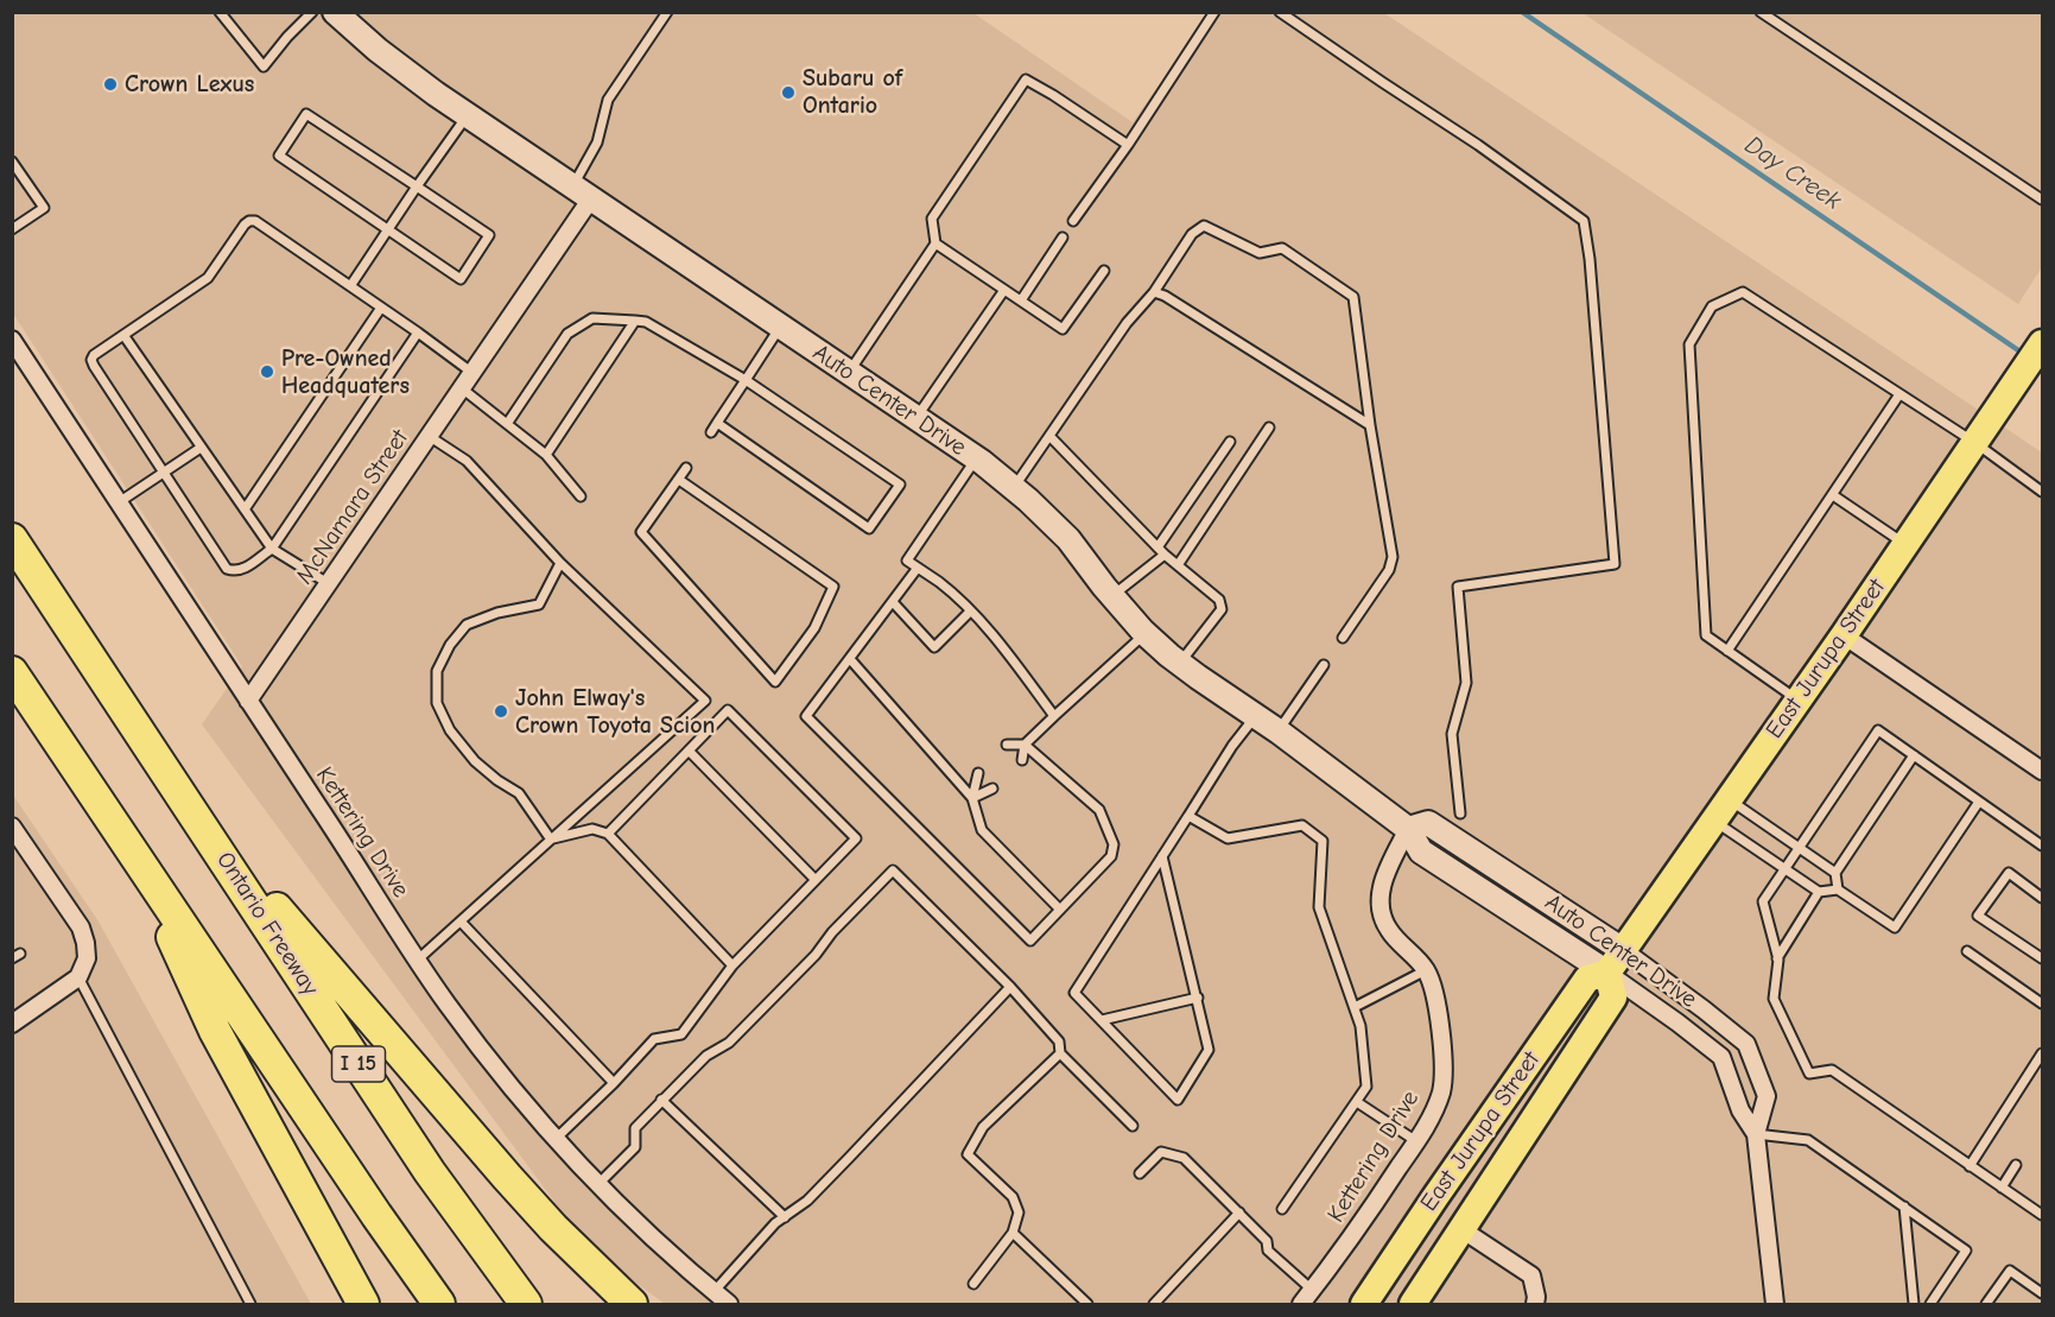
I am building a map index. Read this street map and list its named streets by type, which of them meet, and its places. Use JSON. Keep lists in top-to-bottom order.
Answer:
{
  "streets": {
    "highway": ["Ontario Freeway", "I 15"],
    "main road": ["East Jurupa Street"],
    "street": ["Auto Center Drive", "McNamara Street", "Kettering Drive"]
  },
  "crossings": [
    ["Auto Center Drive", "McNamara Street"],
    ["Auto Center Drive", "East Jurupa Street"],
    ["Auto Center Drive", "Kettering Drive"],
    ["McNamara Street", "Kettering Drive"]
  ],
  "water": ["Day Creek"],
  "places": [
    "Crown Lexus",
    "Subaru of Ontario",
    "Pre-Owned Headquaters",
    "John Elway's Crown Toyota Scion"
  ]
}
